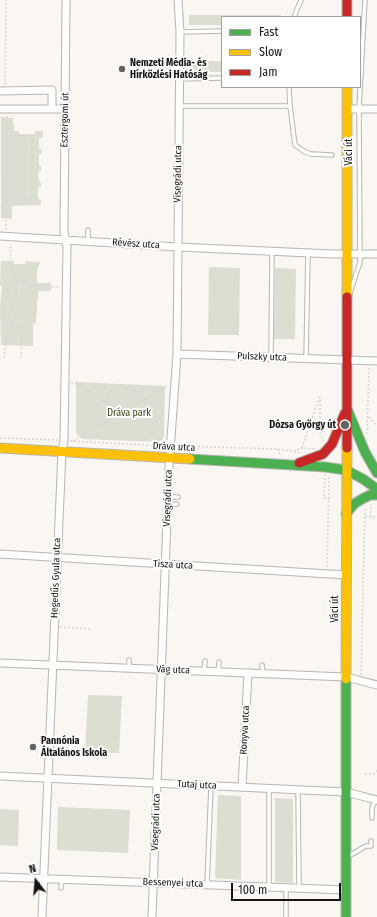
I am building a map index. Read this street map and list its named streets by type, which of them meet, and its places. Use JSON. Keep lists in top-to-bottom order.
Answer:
{
  "streets": {
    "main road": ["Váci út", "Dráva utca"],
    "street": [
      "Esztergomi út",
      "Visegrádi utca",
      "Révész utca",
      "Pulszky utca",
      "Tisza utca",
      "Hegedűs Gyula utca",
      "Vág utca",
      "Ronyva utca",
      "Tutaj utca",
      "Bessenyei utca"
    ]
  },
  "crossings": [
    ["Esztergomi út", "Révész utca"],
    ["Esztergomi út", "Hegedűs Gyula utca"],
    ["Váci út", "Révész utca"],
    ["Váci út", "Pulszky utca"],
    ["Váci út", "Dráva utca"],
    ["Váci út", "Tisza utca"],
    ["Váci út", "Vág utca"],
    ["Váci út", "Tutaj utca"],
    ["Váci út", "Bessenyei utca"],
    ["Visegrádi utca", "Révész utca"],
    ["Visegrádi utca", "Pulszky utca"],
    ["Visegrádi utca", "Dráva utca"],
    ["Visegrádi utca", "Tisza utca"],
    ["Visegrádi utca", "Vág utca"],
    ["Visegrádi utca", "Tutaj utca"],
    ["Visegrádi utca", "Bessenyei utca"],
    ["Révész utca", "Hegedűs Gyula utca"],
    ["Dráva utca", "Hegedűs Gyula utca"],
    ["Tisza utca", "Hegedűs Gyula utca"],
    ["Hegedűs Gyula utca", "Vág utca"],
    ["Hegedűs Gyula utca", "Tutaj utca"],
    ["Hegedűs Gyula utca", "Bessenyei utca"],
    ["Vág utca", "Ronyva utca"],
    ["Ronyva utca", "Tutaj utca"]
  ],
  "parks": ["Dráva park"],
  "places": ["Nemzeti Média- és Hírközlési Hatóság", "Dózsa György út", "Pannónia Általános Iskola"],
  "legend": ["Fast", "Slow", "Jam"],
  "scale_bar": "100 m",
  "north": "top"
}
